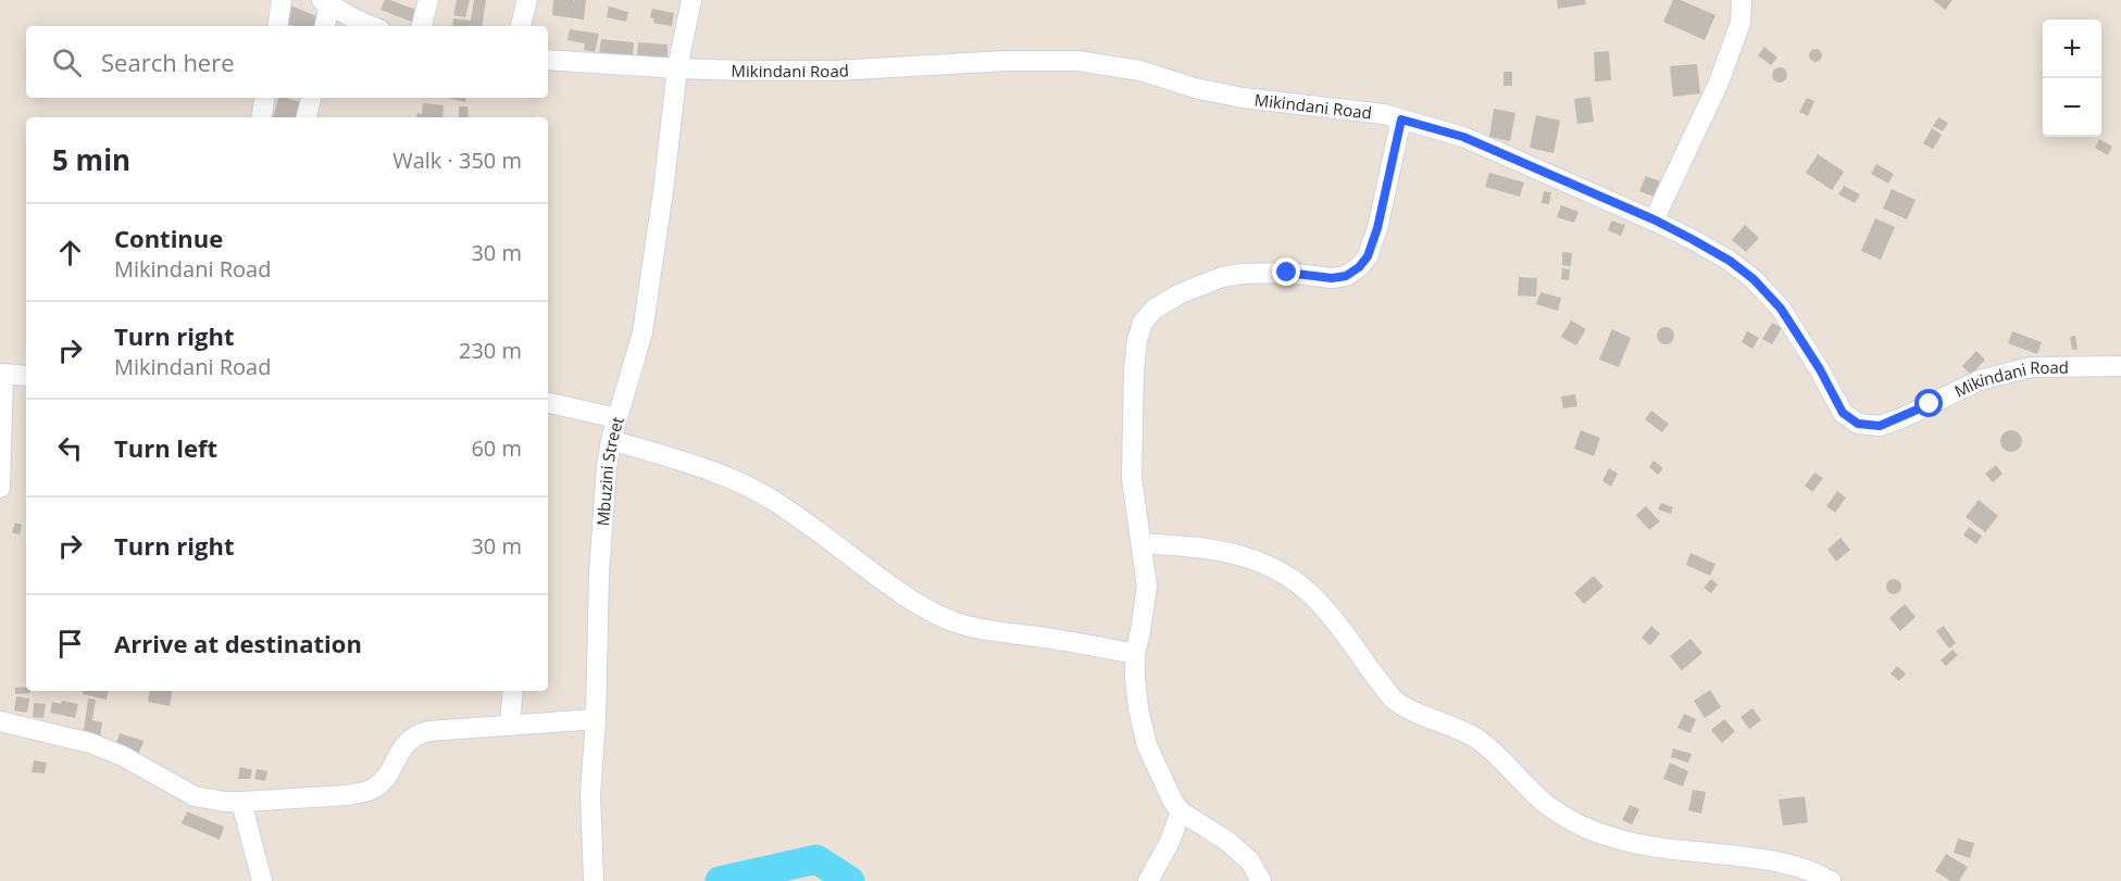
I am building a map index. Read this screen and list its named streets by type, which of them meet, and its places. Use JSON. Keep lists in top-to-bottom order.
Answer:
{
  "streets": {
    "street": ["Mikindani Road", "Mbuzini Street"]
  },
  "crossings": [
    ["Mikindani Road", "Mbuzini Street"]
  ],
  "page": {
    "map_buttons": ["+", "−"],
    "search": "Search here",
    "heading": ["5 min", "Walk · 350 m"],
    "list": [
      ["Continue", "Mikindani Road", "30 m"],
      ["Turn right", "Mikindani Road", "230 m"],
      ["Turn left", "60 m"],
      ["Turn right", "30 m"],
      "Arrive at destination"
    ]
  }
}
